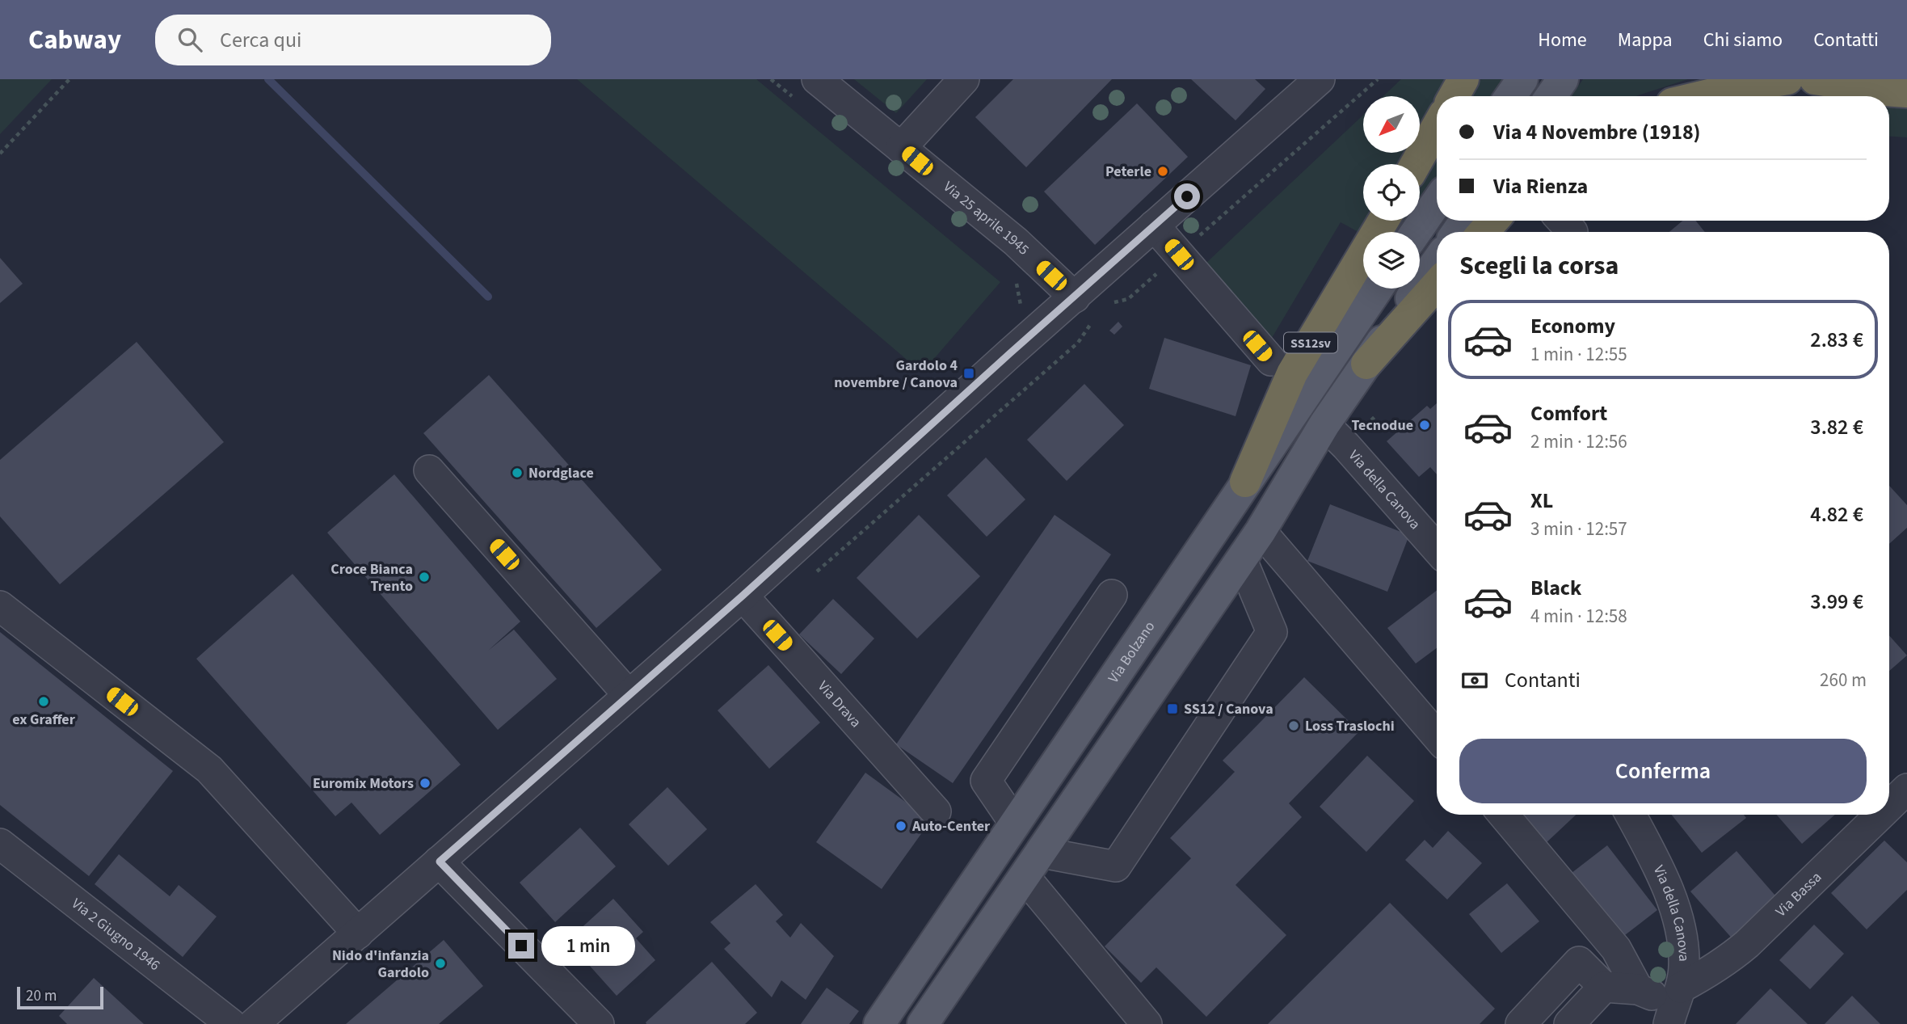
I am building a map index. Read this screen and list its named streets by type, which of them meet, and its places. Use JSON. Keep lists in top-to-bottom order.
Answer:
{
  "streets": {
    "highway": ["SS12sv"],
    "main road": ["Via Bolzano"],
    "street": [
      "Via 25 aprile 1945",
      "Via della Canova",
      "Via Drava",
      "Via Bassa",
      "Via 2 Giugno 1946"
    ]
  },
  "crossings": [
    ["SS12sv", "Via Bolzano"],
    ["Via della Canova", "Via Bassa"]
  ],
  "places": {
    "other": [
      "Peterle",
      "Tecnodue",
      "Nordglace",
      "Croce Bianca Trento",
      "ex Graffer",
      "Loss Traslochi",
      "Euromix Motors",
      "Auto-Center",
      "Nido d'infanzia Gardolo"
    ],
    "transit": ["Gardolo 4 novembre / Canova", "SS12 / Canova"]
  },
  "scale_bar": "20 m",
  "north": "bottom left",
  "page": {
    "header": "Cabway",
    "search": "Cerca qui",
    "nav": [
      "Home",
      "Mappa",
      "Chi siamo",
      "Contatti"
    ],
    "banner": ["Via 4 Novembre (1918)", "Via Rienza"],
    "heading": "Scegli la corsa",
    "list": [
      {
        "name": "Economy",
        "note": "1 min · 12:55",
        "value": "2.83 €"
      },
      {
        "name": "Comfort",
        "note": "2 min · 12:56",
        "value": "3.82 €"
      },
      {
        "name": "XL",
        "note": "3 min · 12:57",
        "value": "4.82 €"
      },
      {
        "name": "Black",
        "note": "4 min · 12:58",
        "value": "3.99 €"
      }
    ],
    "pay": ["Contanti", "260 m"],
    "buttons": "Conferma",
    "bubble": "1 min",
    "scale": "20 m"
  }
}
